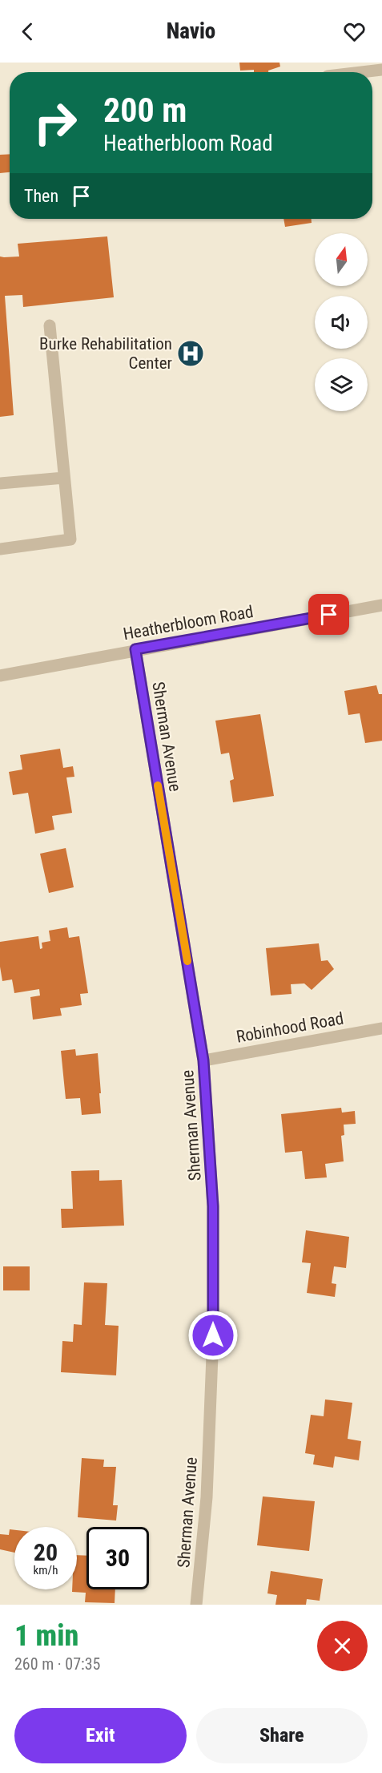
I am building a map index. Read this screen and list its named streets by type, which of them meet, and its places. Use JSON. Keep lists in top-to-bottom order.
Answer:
{
  "streets": {
    "street": ["Heatherbloom Road", "Sherman Avenue", "Robinhood Road"]
  },
  "crossings": [
    ["Heatherbloom Road", "Sherman Avenue"],
    ["Sherman Avenue", "Robinhood Road"]
  ],
  "places": {
    "hospital": ["Burke Rehabilitation Center"]
  },
  "north": "top",
  "page": {
    "header": "Navio",
    "turn": ["200 m", "Heatherbloom Road"],
    "then": "Then",
    "speed": "20 km/h",
    "limit": "30",
    "heading": ["1 min", "260 m · 07:35"],
    "buttons": ["Exit", "Share"]
  }
}
